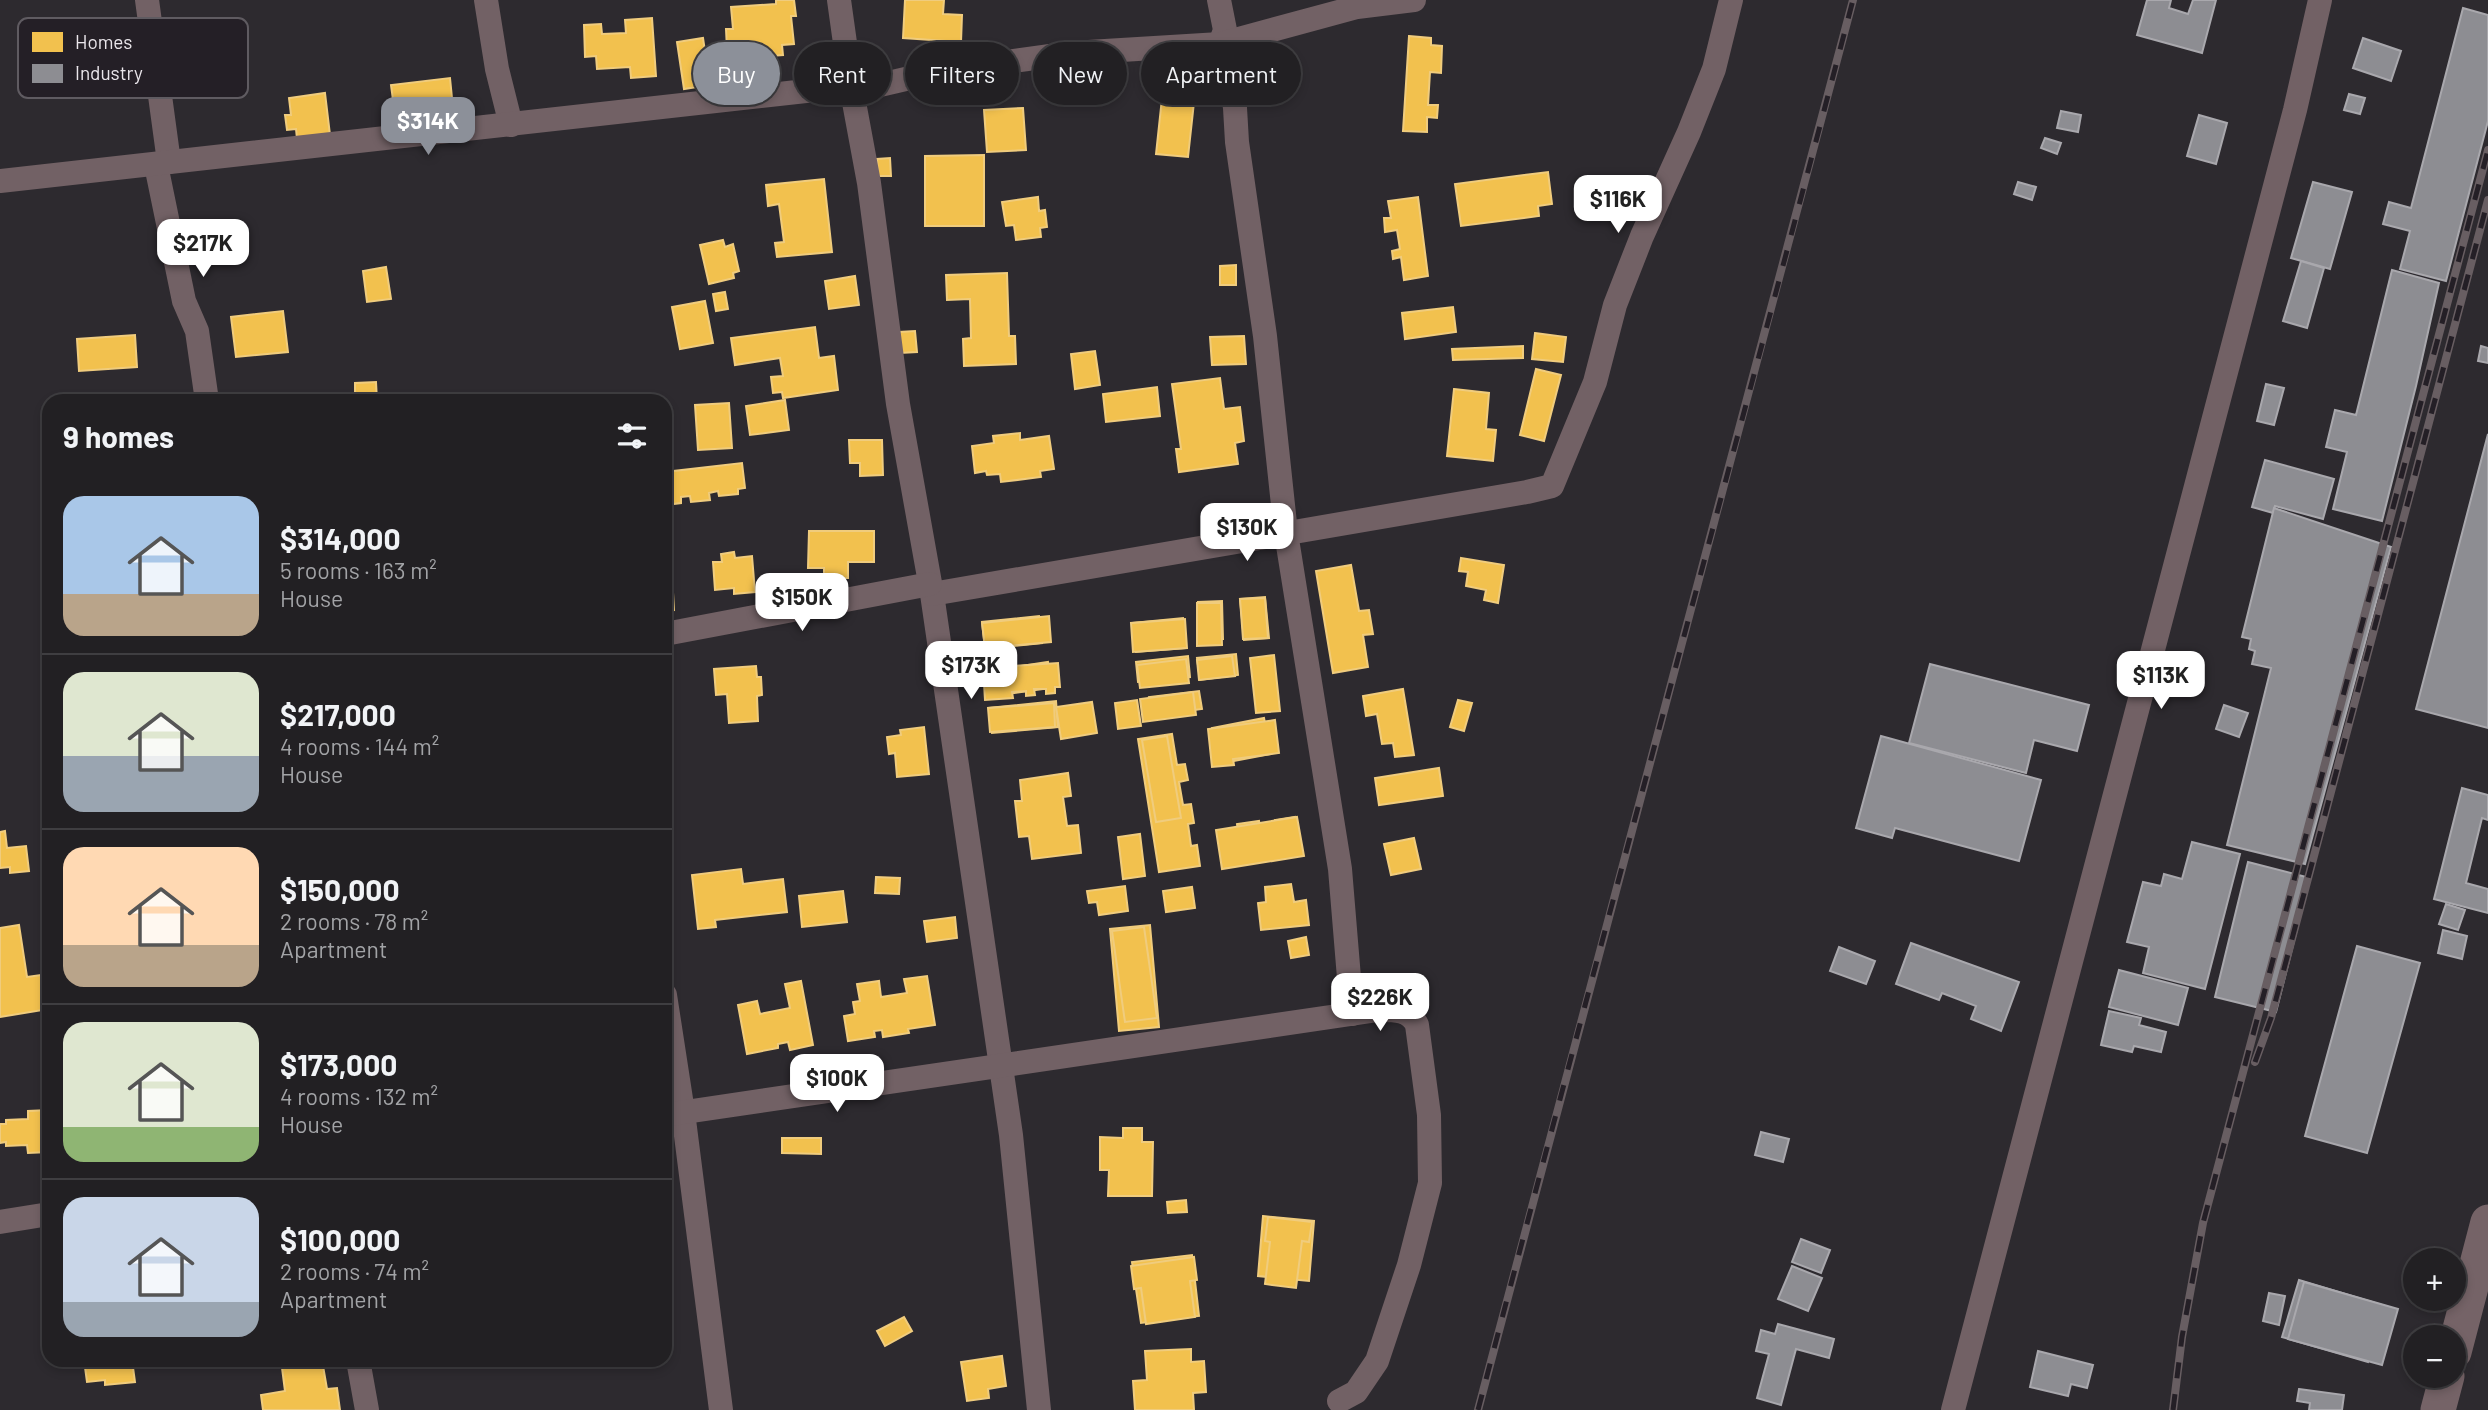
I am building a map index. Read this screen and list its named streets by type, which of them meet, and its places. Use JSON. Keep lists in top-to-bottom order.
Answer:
{
  "legend": ["Homes", "Industry"],
  "page": {
    "chip": [
      "Buy",
      "Rent",
      "Filters",
      "New",
      "Apartment"
    ],
    "price": [
      "$314K",
      "$116K",
      "$217K",
      "$130K",
      "$150K",
      "$173K",
      "$113K",
      "$226K",
      "$100K"
    ],
    "heading": "9 homes",
    "list": [
      {
        "name": "$314,000",
        "note": "5 rooms · 163 m² · House"
      },
      {
        "name": "$217,000",
        "note": "4 rooms · 144 m² · House"
      },
      {
        "name": "$150,000",
        "note": "2 rooms · 78 m² · Apartment"
      },
      {
        "name": "$173,000",
        "note": "4 rooms · 132 m² · House"
      },
      {
        "name": "$100,000",
        "note": "2 rooms · 74 m² · Apartment"
      }
    ],
    "map_buttons": ["+", "−"]
  }
}
